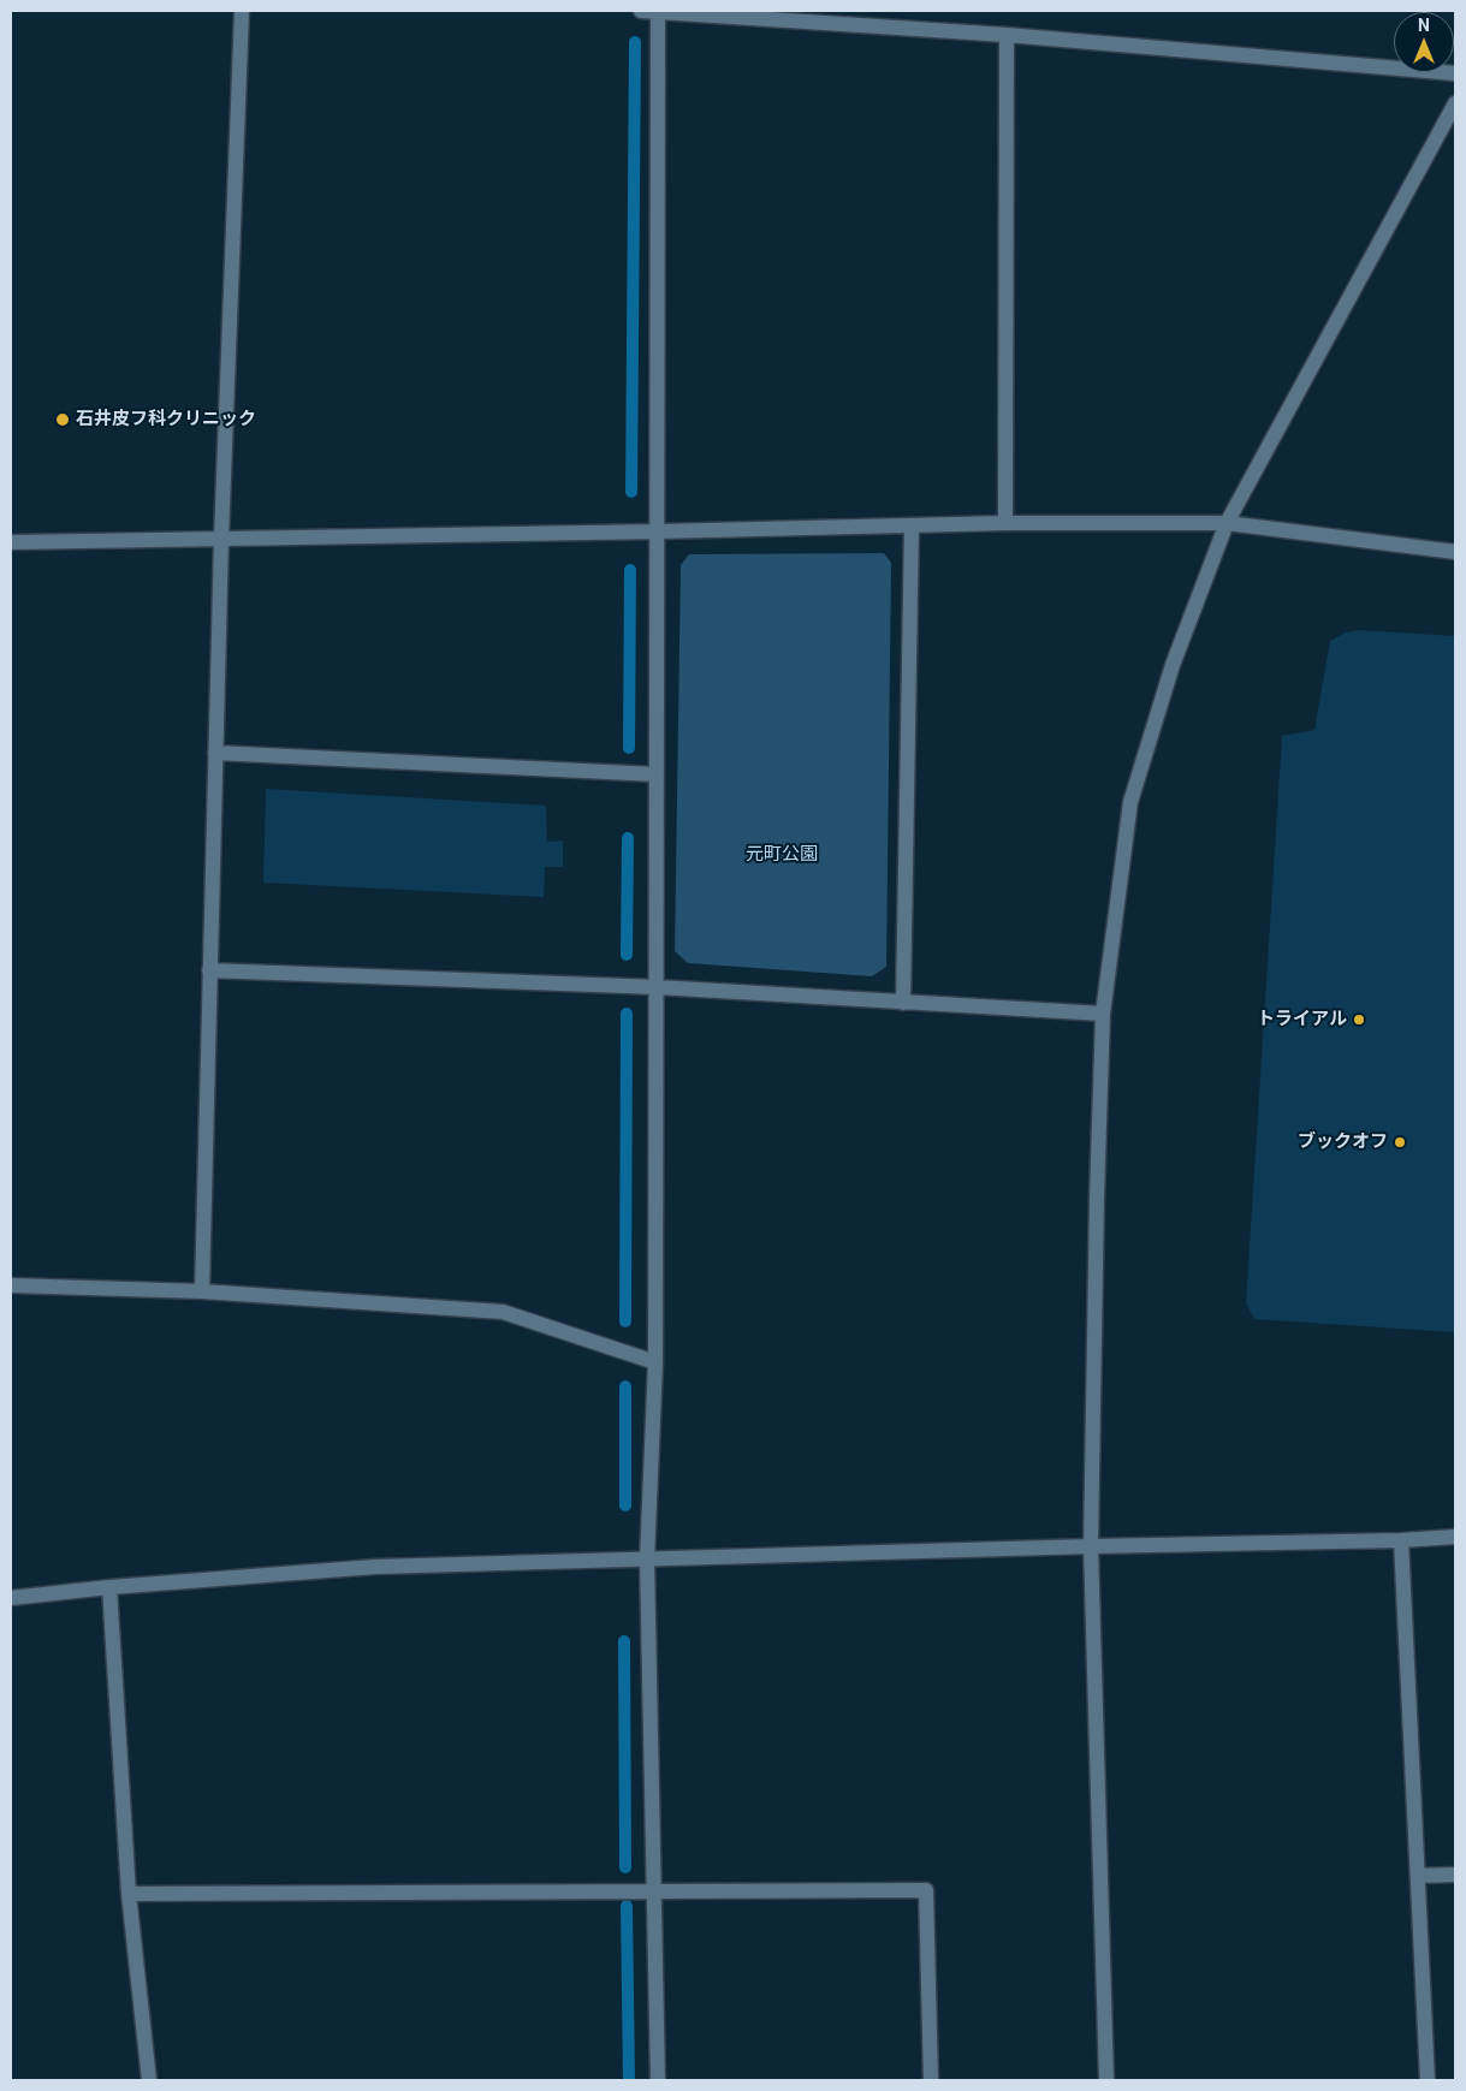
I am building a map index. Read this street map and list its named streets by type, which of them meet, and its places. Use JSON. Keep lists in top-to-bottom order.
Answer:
{
  "parks": ["元町公園"],
  "places": ["石井皮フ科クリニック", "トライアル", "ブックオフ"],
  "north": "top"
}
